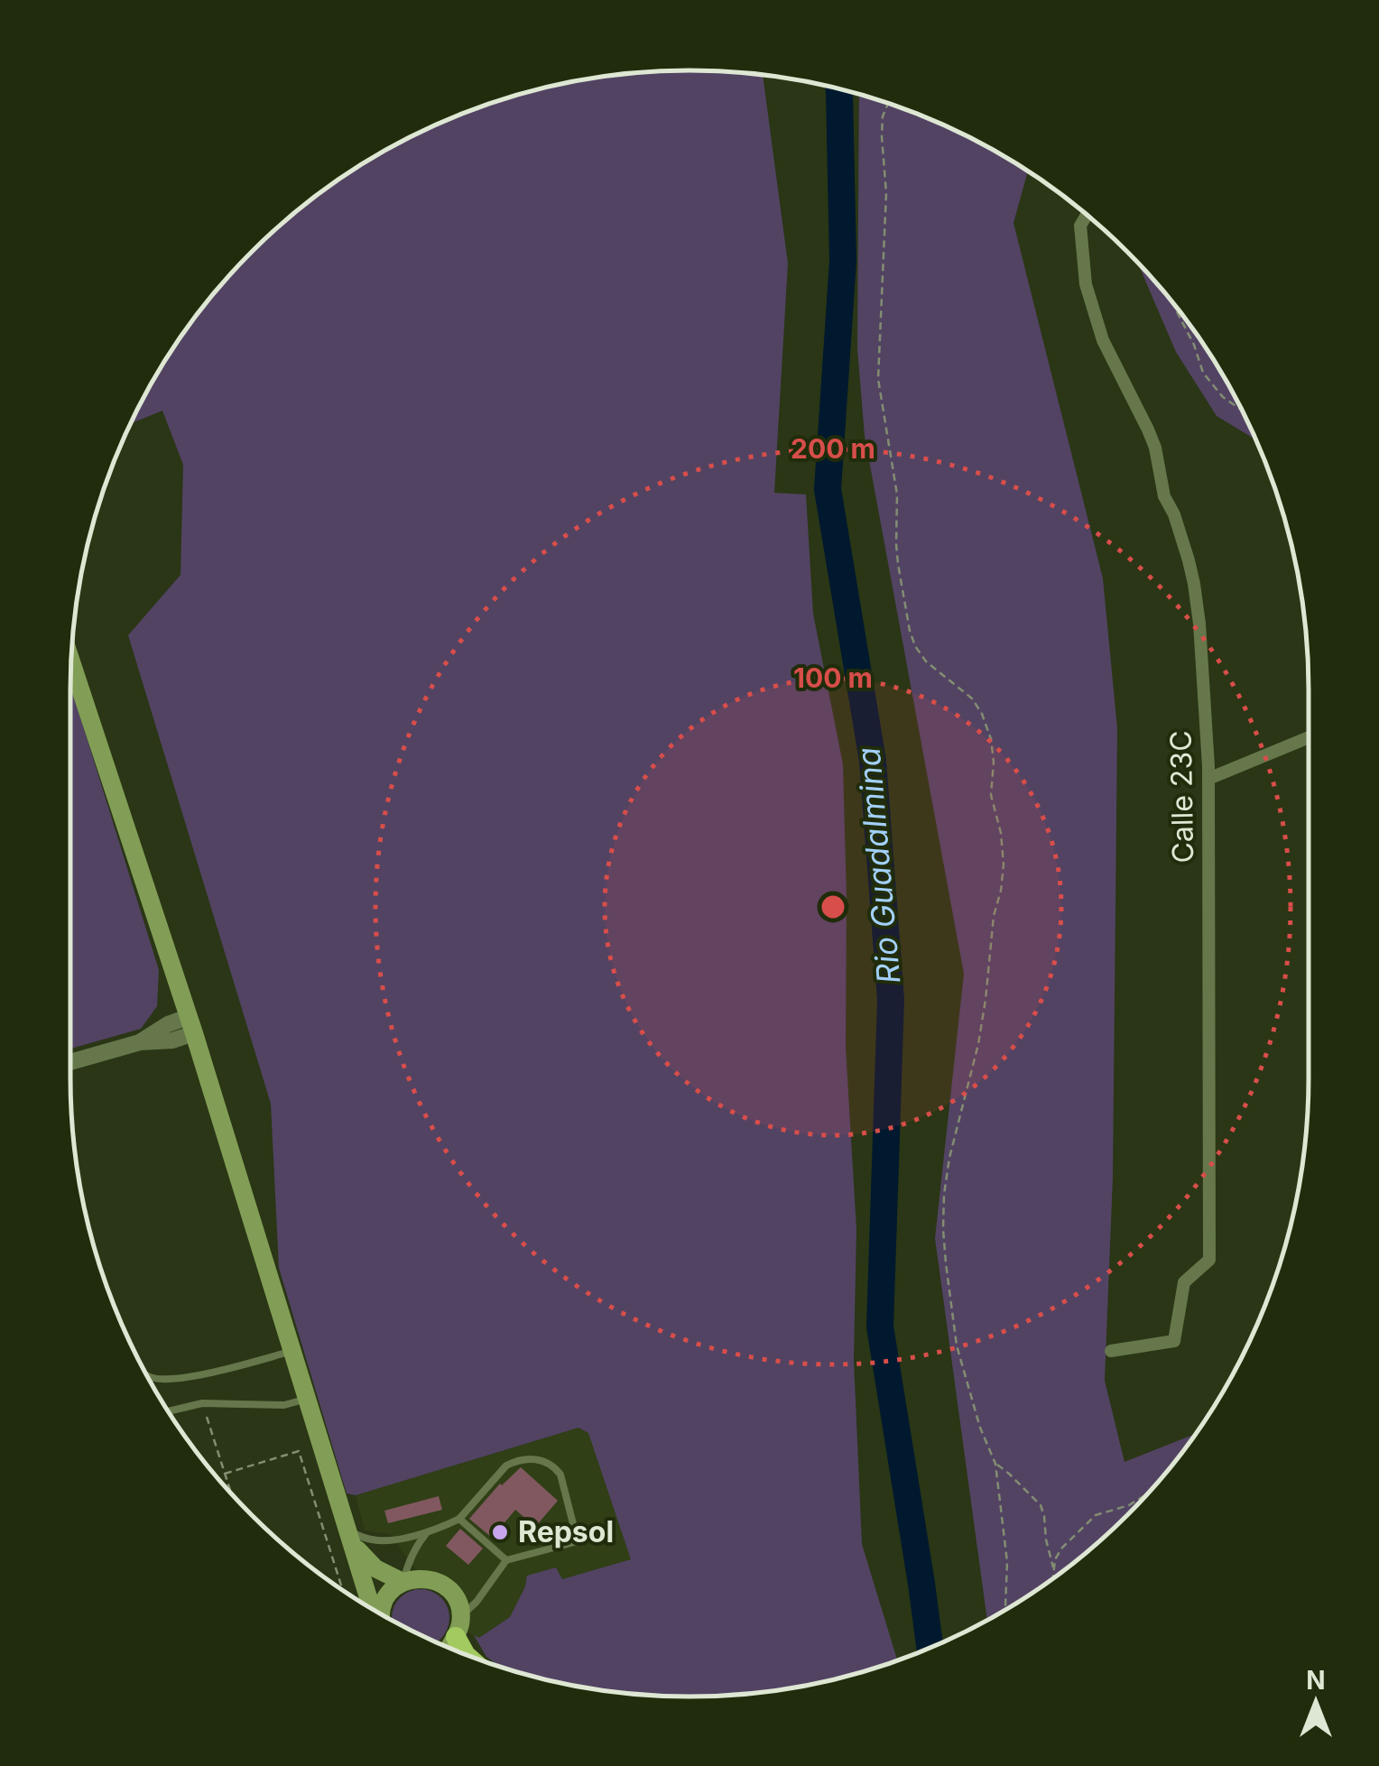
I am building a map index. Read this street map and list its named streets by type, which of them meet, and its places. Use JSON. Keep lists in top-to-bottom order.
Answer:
{
  "streets": {
    "street": ["Calle 23C"]
  },
  "water": ["Rio Guadalmina"],
  "places": ["Repsol"],
  "north": "top",
  "rings": ["200 m", "100 m"]
}
